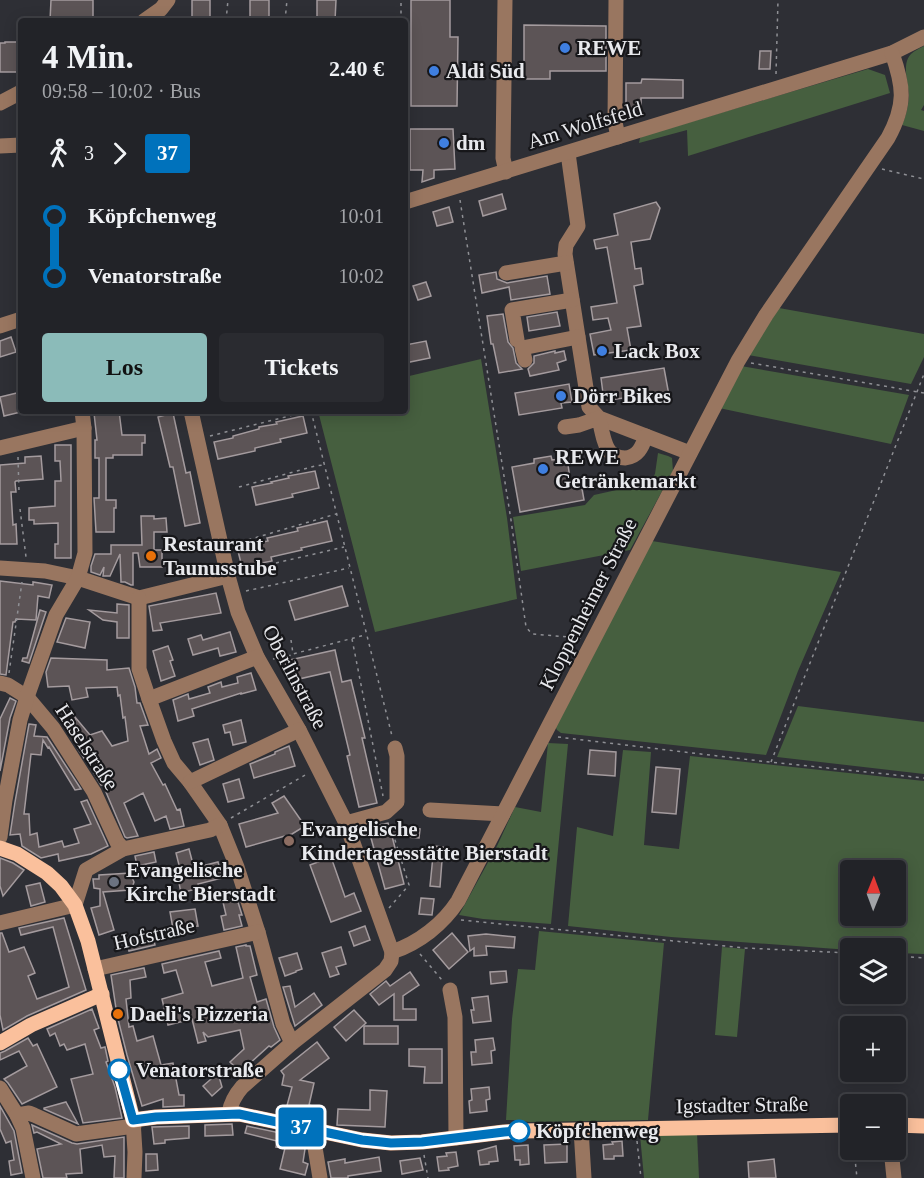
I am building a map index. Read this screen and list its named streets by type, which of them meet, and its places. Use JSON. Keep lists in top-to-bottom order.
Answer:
{
  "streets": {
    "main road": ["Igstadter Straße"],
    "street": [
      "Am Wolfsfeld",
      "Kloppenheimer Straße",
      "Oberlinstraße",
      "Haselstraße",
      "Hofstraße"
    ]
  },
  "crossings": [
    ["Am Wolfsfeld", "Kloppenheimer Straße"],
    ["Kloppenheimer Straße", "Oberlinstraße"]
  ],
  "places": [
    "REWE",
    "Aldi Süd",
    "dm",
    "Lack Box",
    "Dörr Bikes",
    "REWE Getränkemarkt",
    "Restaurant Taunusstube",
    "Evangelische Kindertagesstätte Bierstadt",
    "Evangelische Kirche Bierstadt",
    "Daeli's Pizzeria",
    "Venatorstraße",
    "Köpfchenweg"
  ],
  "lines": ["bus line 37"],
  "north": "top",
  "page": {
    "on_map": "37",
    "heading": ["4 Min.", "09:58 – 10:02 · Bus", "2.40 €"],
    "legs": ["3", "37"],
    "list": [
      {
        "name": "Köpfchenweg",
        "value": "10:01"
      },
      {
        "name": "Venatorstraße",
        "value": "10:02"
      }
    ],
    "buttons": ["Los", "Tickets"],
    "map_buttons": ["+", "−"]
  }
}
